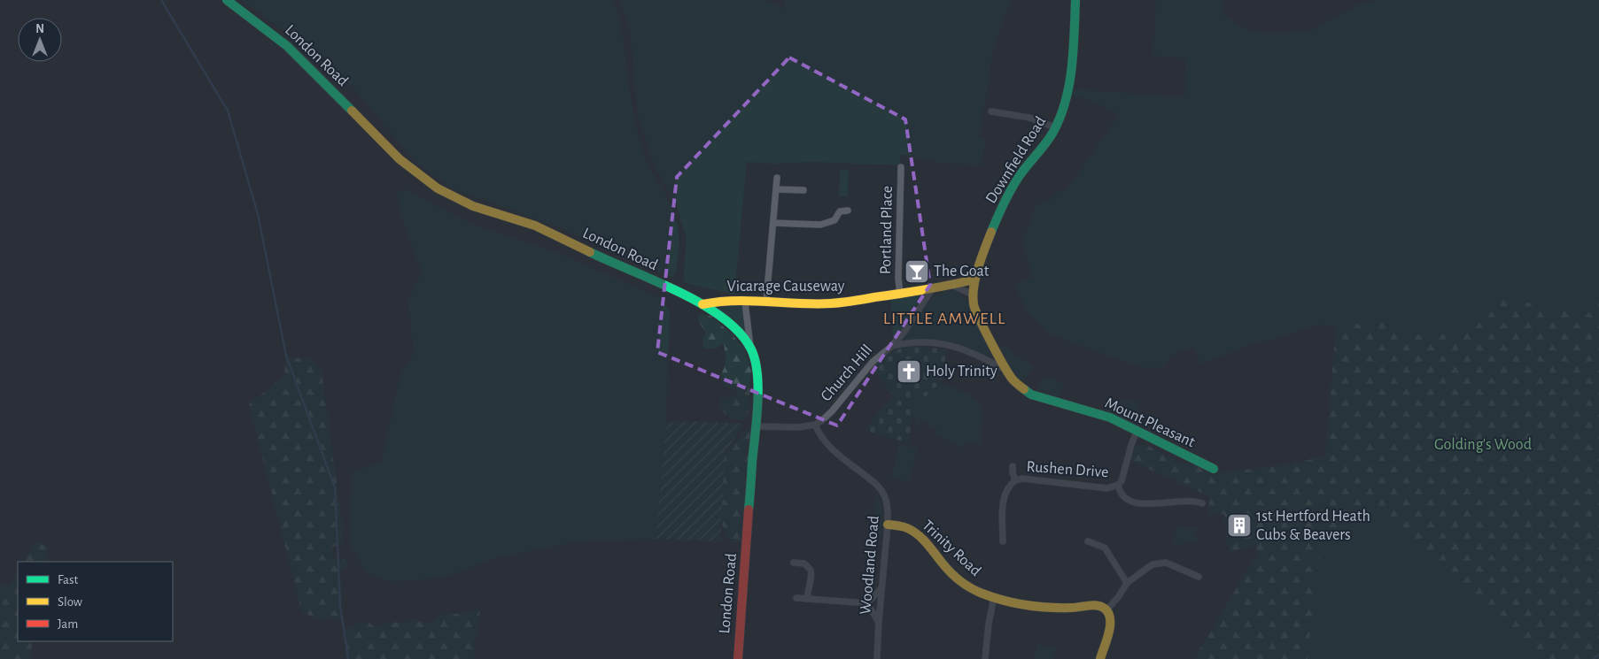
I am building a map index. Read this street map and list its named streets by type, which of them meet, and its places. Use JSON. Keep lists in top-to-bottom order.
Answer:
{
  "streets": {
    "street": [
      "London Road",
      "Downfield Road",
      "Portland Place",
      "Vicarage Causeway",
      "Church Hill",
      "Mount Pleasant",
      "Rushen Drive",
      "Trinity Road",
      "Woodland Road"
    ]
  },
  "crossings": [
    ["London Road", "Vicarage Causeway"],
    ["Downfield Road", "Vicarage Causeway"],
    ["Downfield Road", "Mount Pleasant"],
    ["Portland Place", "Vicarage Causeway"],
    ["Vicarage Causeway", "Church Hill"],
    ["Church Hill", "Mount Pleasant"],
    ["Church Hill", "Woodland Road"],
    ["Mount Pleasant", "Rushen Drive"],
    ["Trinity Road", "Woodland Road"]
  ],
  "districts": ["LITTLE AMWELL"],
  "parks": ["Golding's Wood"],
  "places": {
    "bar": ["The Goat"],
    "church": ["Holy Trinity"],
    "building": ["1st Hertford Heath Cubs & Beavers"]
  },
  "legend": ["Fast", "Slow", "Jam"],
  "north": "top"
}
